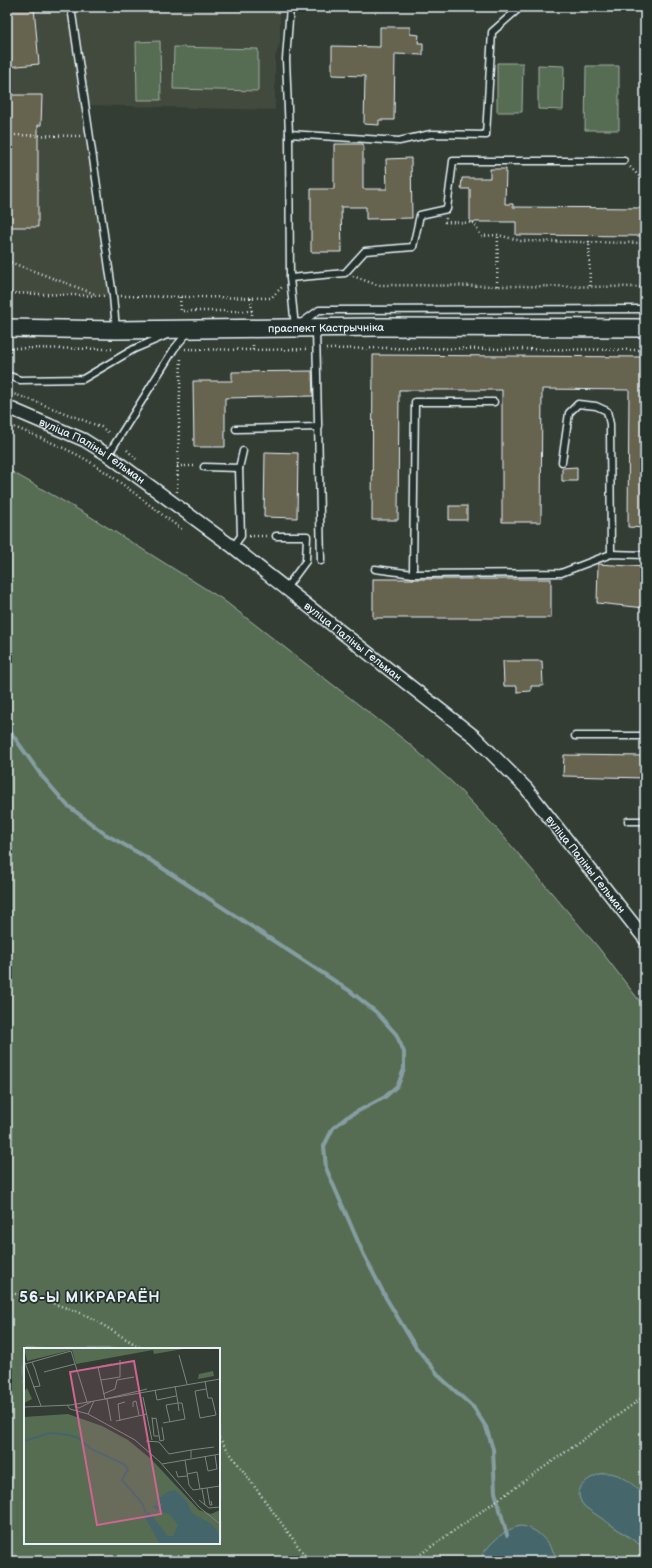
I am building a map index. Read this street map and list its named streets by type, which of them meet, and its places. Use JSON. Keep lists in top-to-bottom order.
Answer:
{
  "streets": {
    "main road": ["праспект Кастрычніка"],
    "street": ["вуліца Паліны Гельман"]
  },
  "districts": ["56-Ы МІКРАРАЁН"]
}
